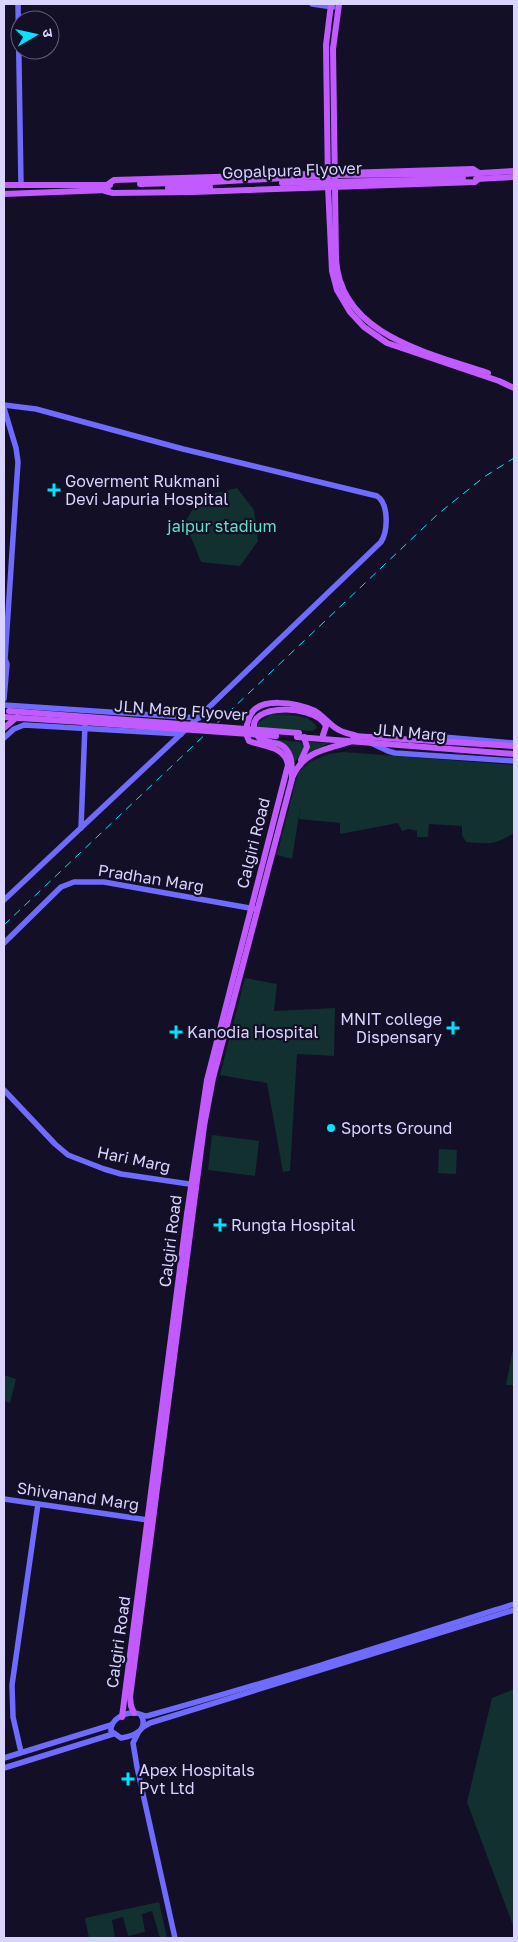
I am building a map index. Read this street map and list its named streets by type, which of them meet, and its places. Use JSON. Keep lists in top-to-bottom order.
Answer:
{
  "streets": {
    "main road": [
      "Gopalpura Flyover",
      "JLN Marg Flyover",
      "JLN Marg",
      "Calgiri Road"
    ],
    "street": ["Pradhan Marg", "Hari Marg", "Shivanand Marg"]
  },
  "crossings": [
    ["JLN Marg Flyover", "JLN Marg"],
    ["Calgiri Road", "Pradhan Marg"],
    ["Calgiri Road", "Hari Marg"],
    ["Calgiri Road", "Shivanand Marg"]
  ],
  "parks": ["jaipur stadium"],
  "places": {
    "health": [
      "Goverment Rukmani Devi Japuria Hospital",
      "MNIT college Dispensary",
      "Kanodia Hospital",
      "Rungta Hospital",
      "Apex Hospitals Pvt Ltd"
    ],
    "other": ["Sports Ground"]
  },
  "north": "right"
}
